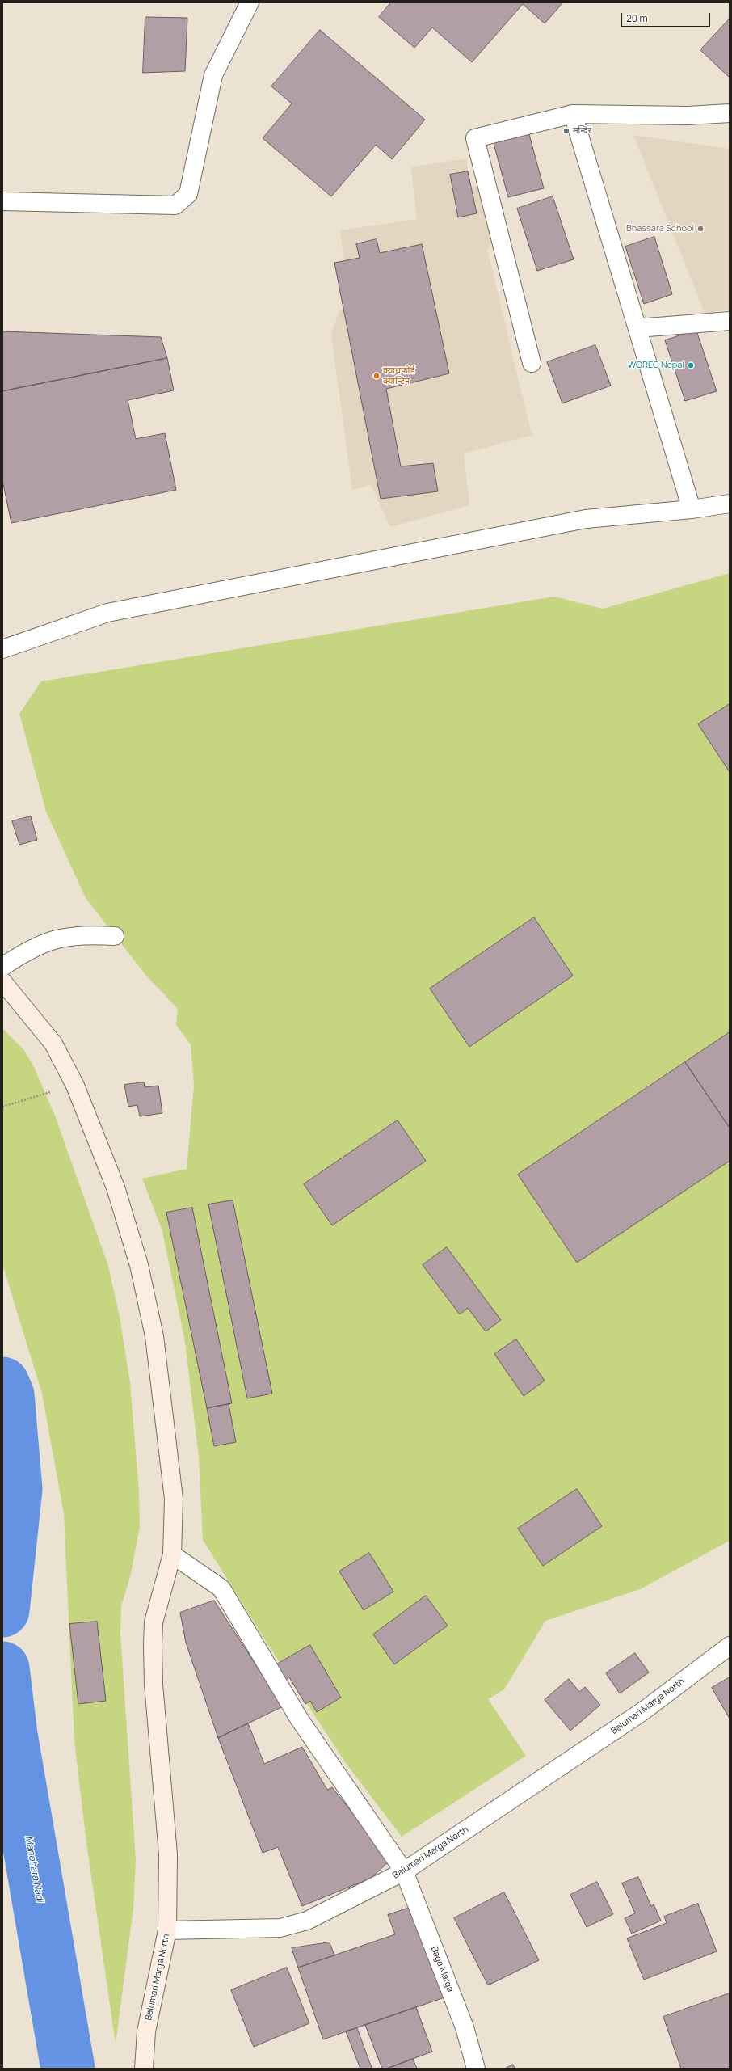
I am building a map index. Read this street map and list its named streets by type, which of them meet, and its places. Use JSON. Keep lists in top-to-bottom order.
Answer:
{
  "streets": {
    "main road": ["Balumari Marga North"],
    "street": ["Baga Marga"]
  },
  "crossings": [
    ["Balumari Marga North", "Baga Marga"]
  ],
  "water": ["Manohara Nadi"],
  "places": [
    "मन्दिर",
    "Bhassara School",
    "WOREC Nepal",
    "क्याथफोर्ड क्यान्टिन"
  ],
  "scale_bar": "20 m"
}
